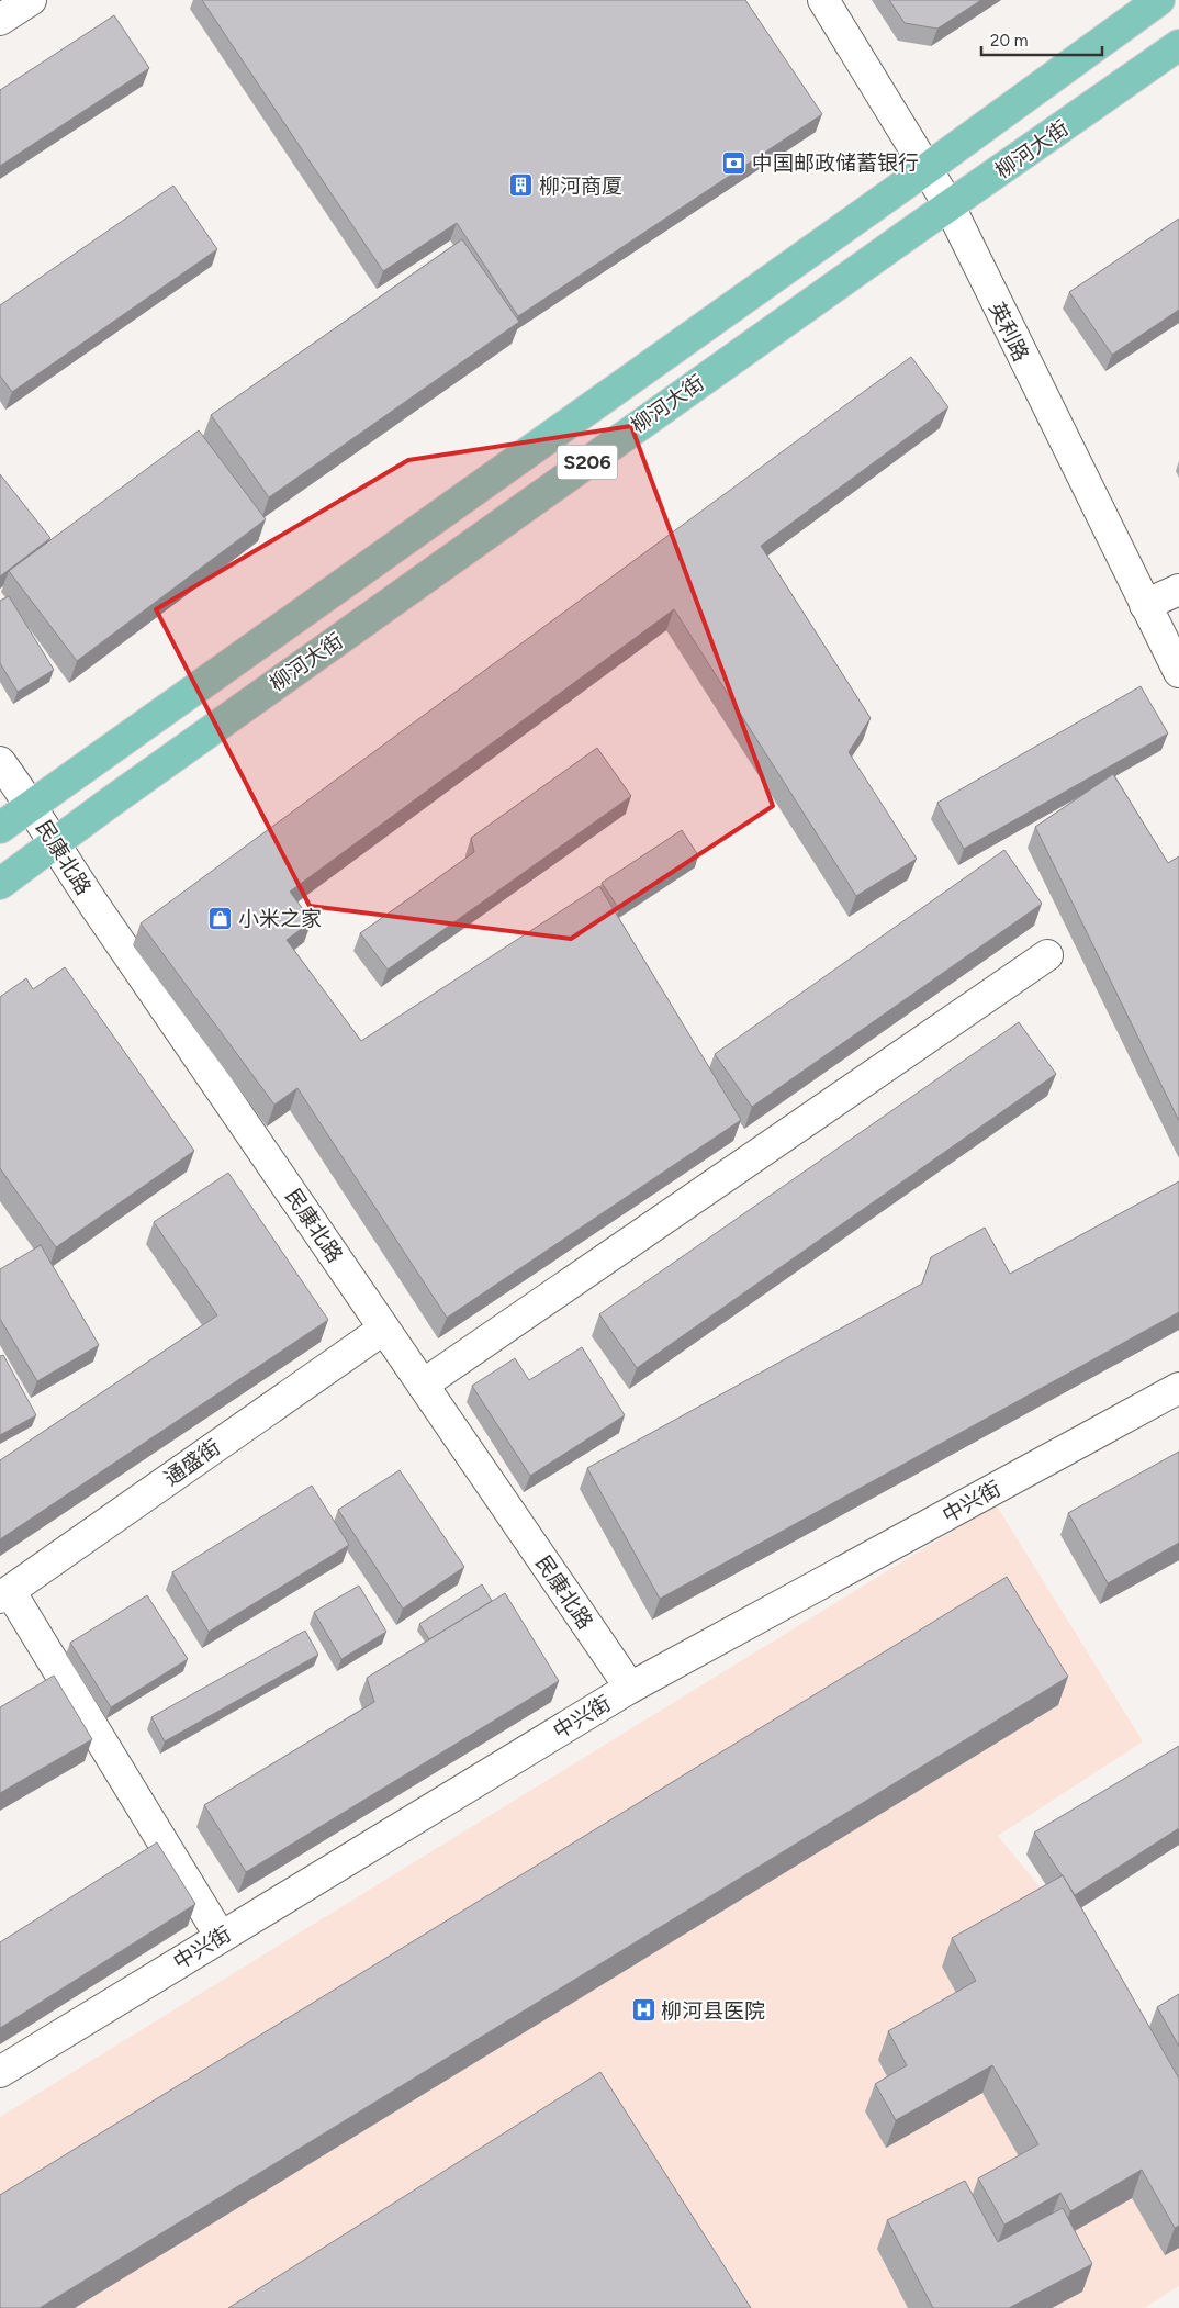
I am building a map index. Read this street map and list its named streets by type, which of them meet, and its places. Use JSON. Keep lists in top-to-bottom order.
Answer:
{
  "streets": {
    "main road": ["柳河大街", "S206"],
    "street": [
      "英利路",
      "民康北路",
      "通盛街",
      "中兴街"
    ]
  },
  "crossings": [
    ["柳河大街", "英利路"],
    ["柳河大街", "民康北路"],
    ["民康北路", "通盛街"],
    ["民康北路", "中兴街"]
  ],
  "places": {
    "bank": ["中国邮政储蓄银行"],
    "building": ["柳河商厦"],
    "shop": ["小米之家"],
    "hospital": ["柳河县医院"]
  },
  "scale_bar": "20 m"
}
